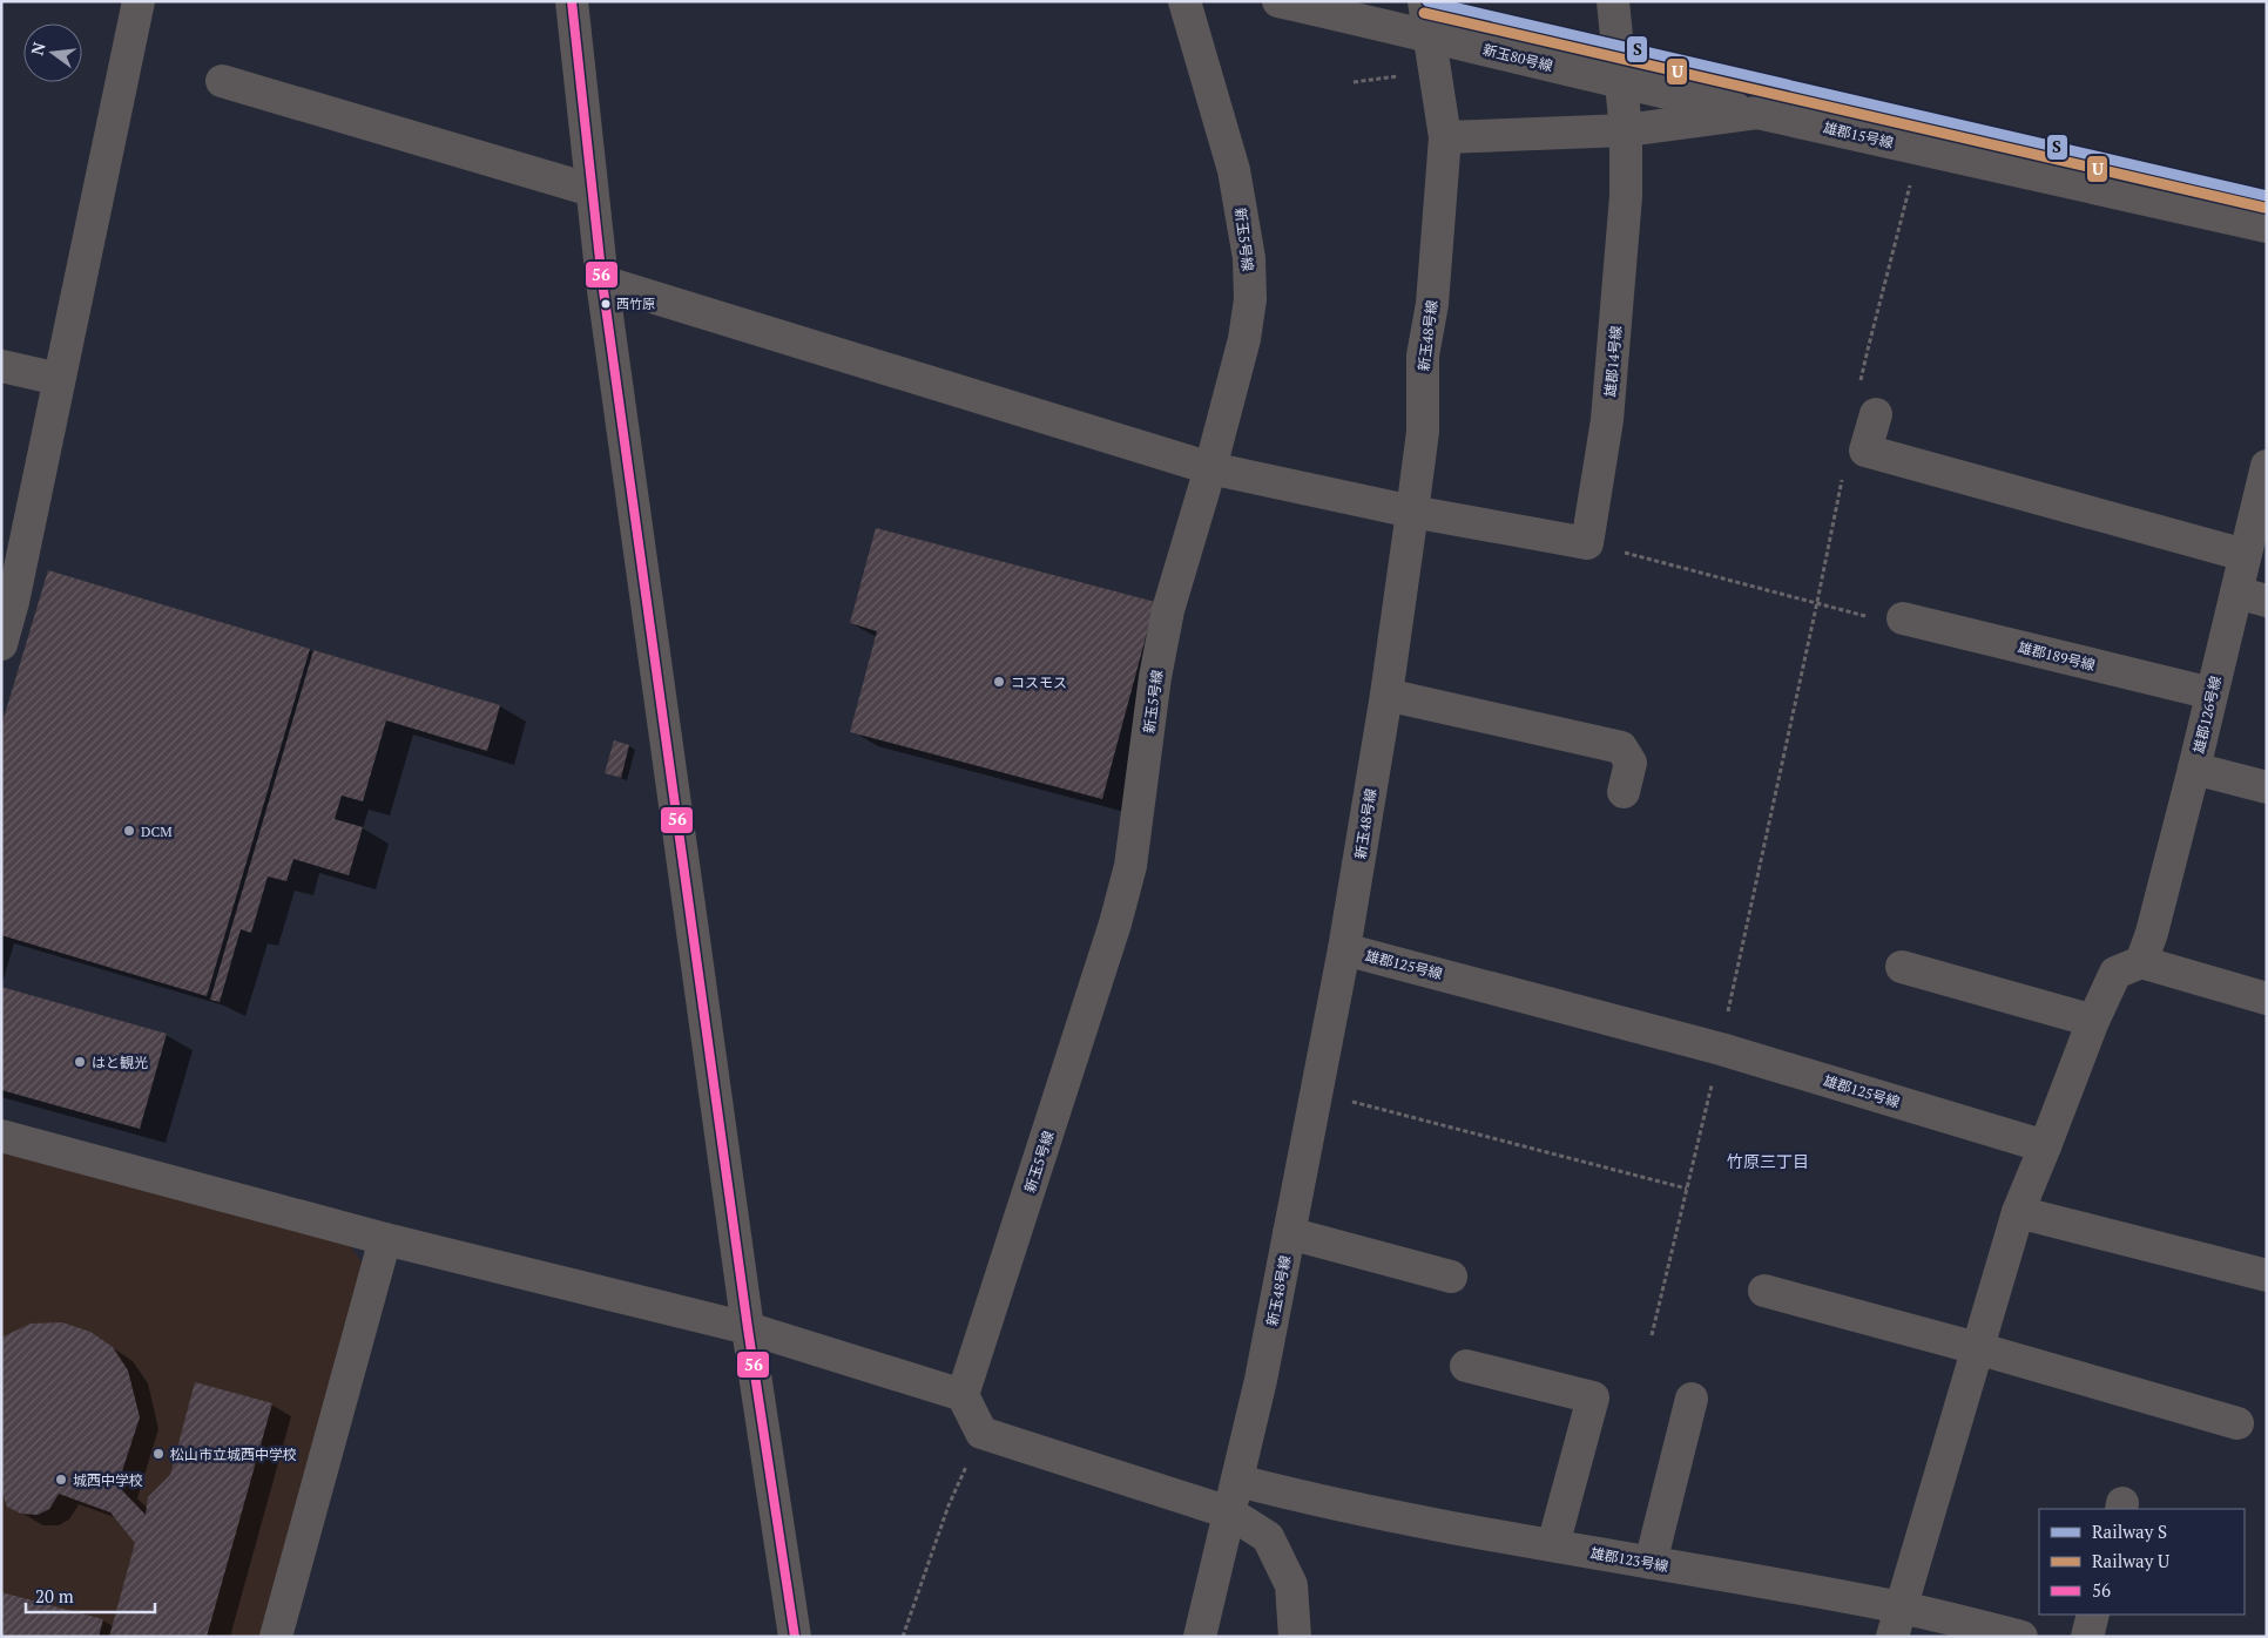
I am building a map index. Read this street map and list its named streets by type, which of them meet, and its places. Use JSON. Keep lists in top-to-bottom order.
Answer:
{
  "streets": {
    "street": [
      "新玉80号線",
      "雄郡15号線",
      "新玉5号線",
      "新玉48号線",
      "雄郡14号線",
      "雄郡189号線",
      "雄郡126号線",
      "雄郡125号線",
      "雄郡123号線"
    ]
  },
  "crossings": [
    ["新玉80号線", "雄郡15号線"],
    ["新玉80号線", "新玉48号線"],
    ["新玉80号線", "雄郡14号線"],
    ["雄郡15号線", "新玉48号線"],
    ["雄郡15号線", "雄郡14号線"],
    ["新玉48号線", "雄郡125号線"],
    ["新玉48号線", "雄郡123号線"],
    ["雄郡189号線", "雄郡126号線"]
  ],
  "districts": ["竹原三丁目"],
  "places": [
    "西竹原",
    "コスモス",
    "DCM",
    "はと観光",
    "松山市立城西中学校",
    "城西中学校"
  ],
  "lines": ["rail line S", "transit line 56", "rail line U"],
  "legend": ["Railway S", "Railway U", "56"],
  "scale_bar": "20 m",
  "north": "left"
}
